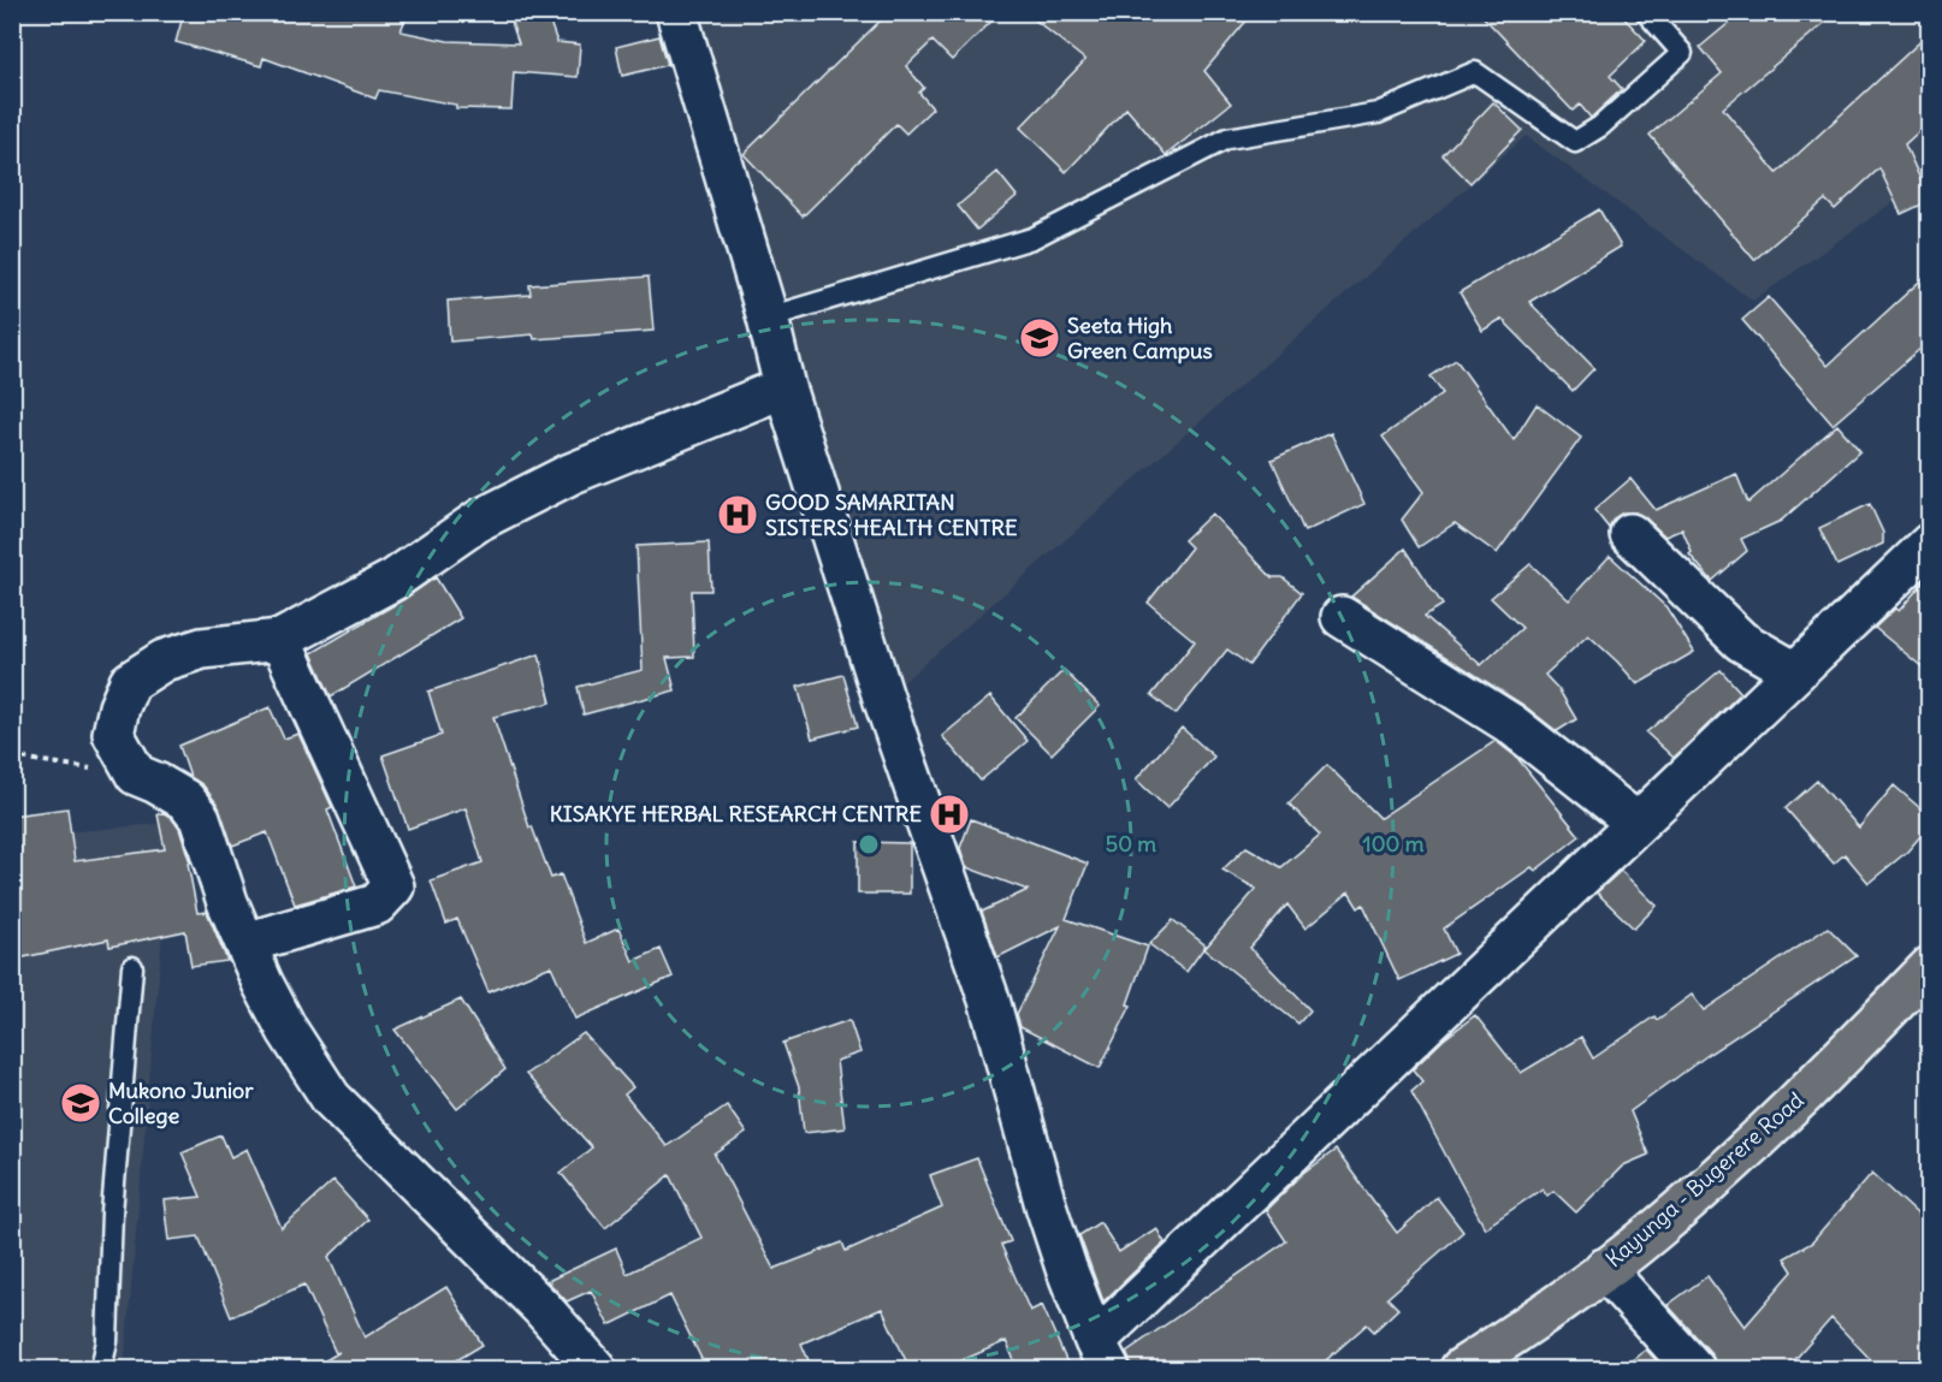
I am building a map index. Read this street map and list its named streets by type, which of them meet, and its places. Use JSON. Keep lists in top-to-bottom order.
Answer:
{
  "streets": {
    "main road": ["Kayunga - Bugerere Road"]
  },
  "places": {
    "school or university": ["Seeta High Green Campus", "Mukono Junior College"],
    "hospital": ["GOOD SAMARITAN SISTERS HEALTH CENTRE", "KISAKYE HERBAL RESEARCH CENTRE"]
  },
  "rings": ["50 m", "100 m"]
}
